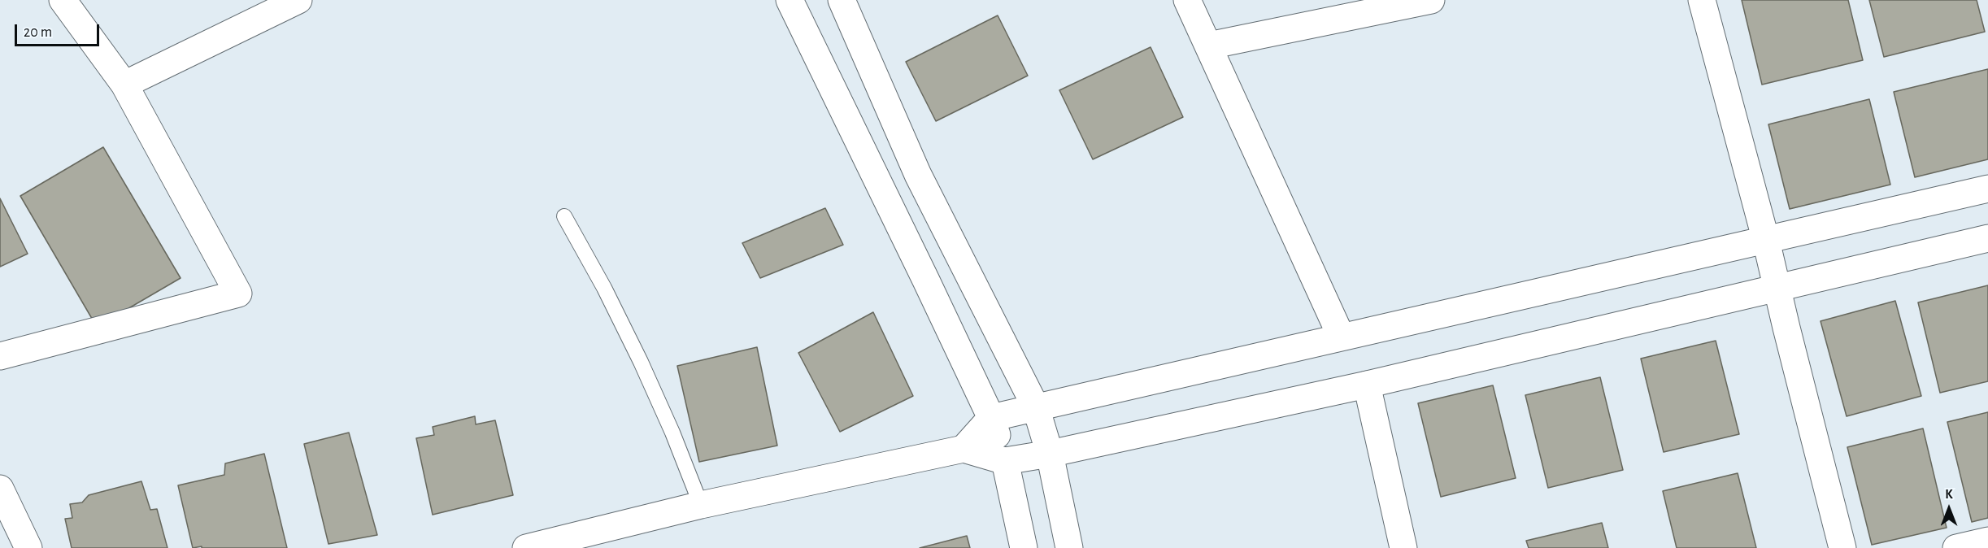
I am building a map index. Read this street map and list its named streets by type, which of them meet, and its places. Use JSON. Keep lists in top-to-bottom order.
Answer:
{
  "scale_bar": "20 m",
  "north": "top"
}
